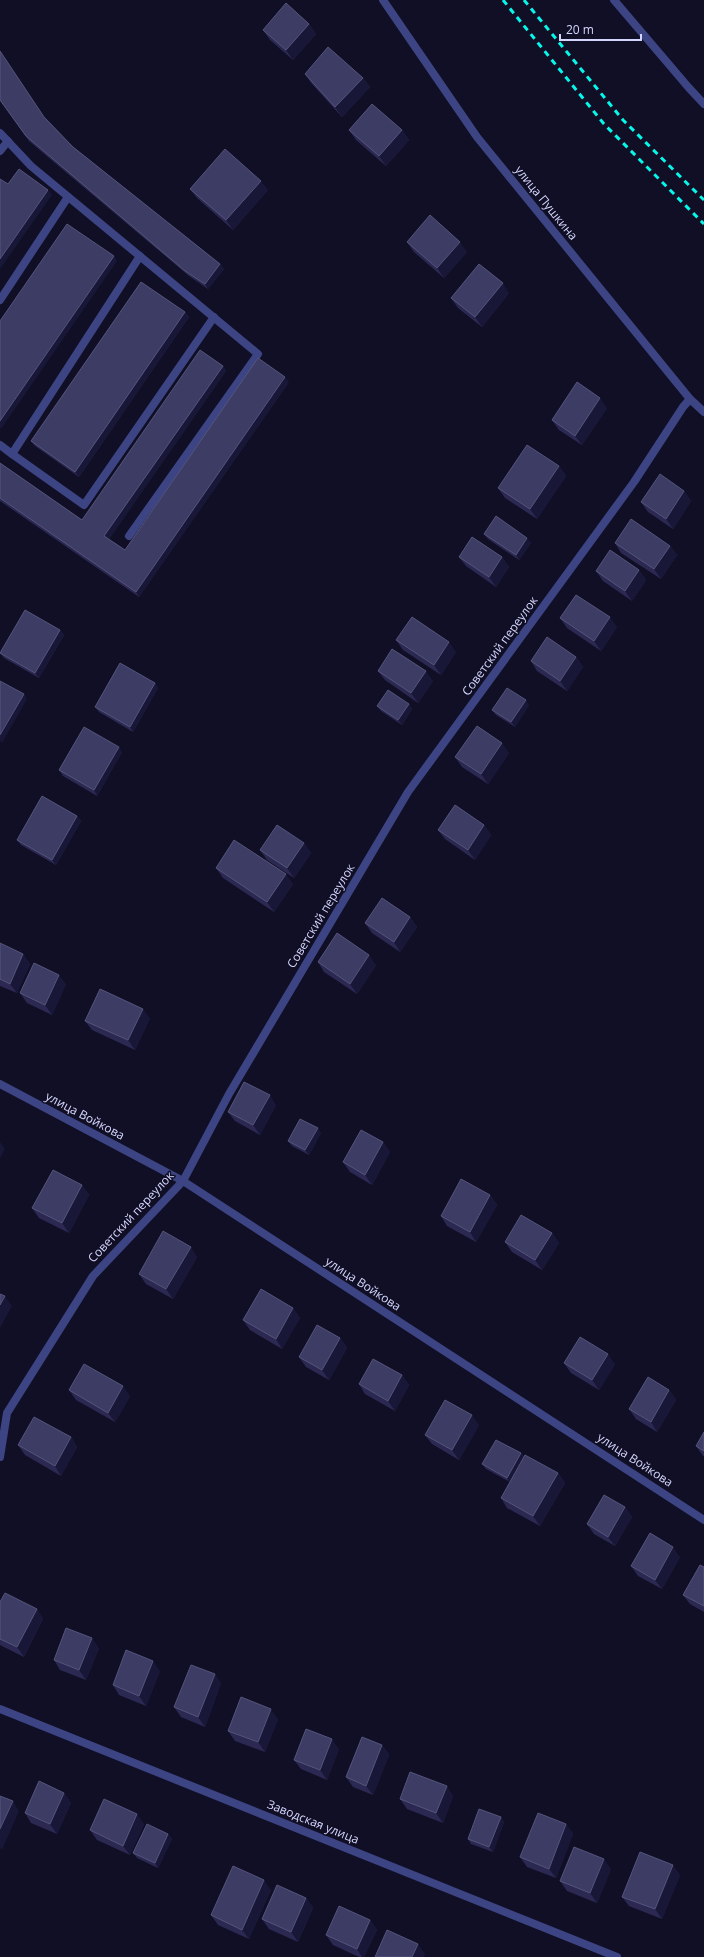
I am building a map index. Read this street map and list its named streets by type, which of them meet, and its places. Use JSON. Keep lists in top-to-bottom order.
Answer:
{
  "streets": {
    "street": [
      "улица Пушкина",
      "Советский переулок",
      "улица Войкова",
      "Заводская улица"
    ]
  },
  "crossings": [
    ["улица Пушкина", "Советский переулок"],
    ["Советский переулок", "улица Войкова"]
  ],
  "scale_bar": "20 m"
}
